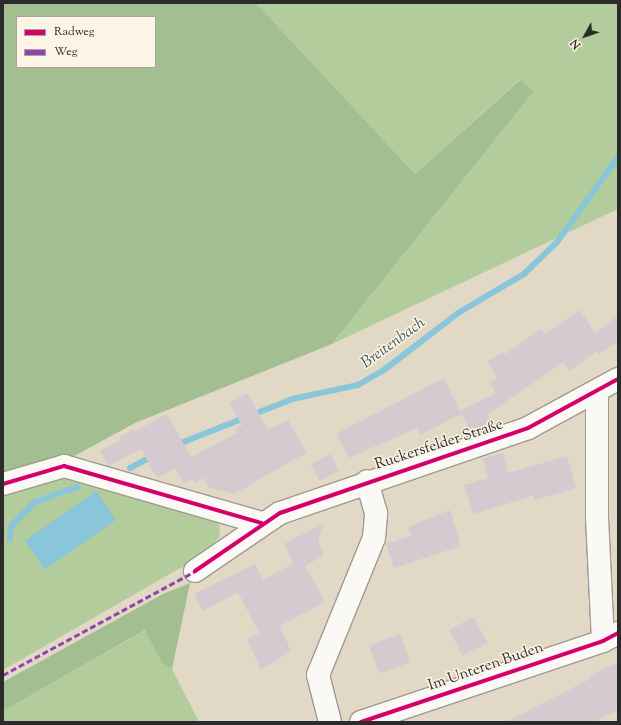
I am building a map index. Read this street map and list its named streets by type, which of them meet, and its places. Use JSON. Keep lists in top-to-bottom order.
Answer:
{
  "streets": {
    "street": ["Ruckersfelder Straße", "Im Unteren Buden"]
  },
  "water": ["Breitenbach"],
  "legend": ["Radweg", "Weg"],
  "north": "bottom left"
}
